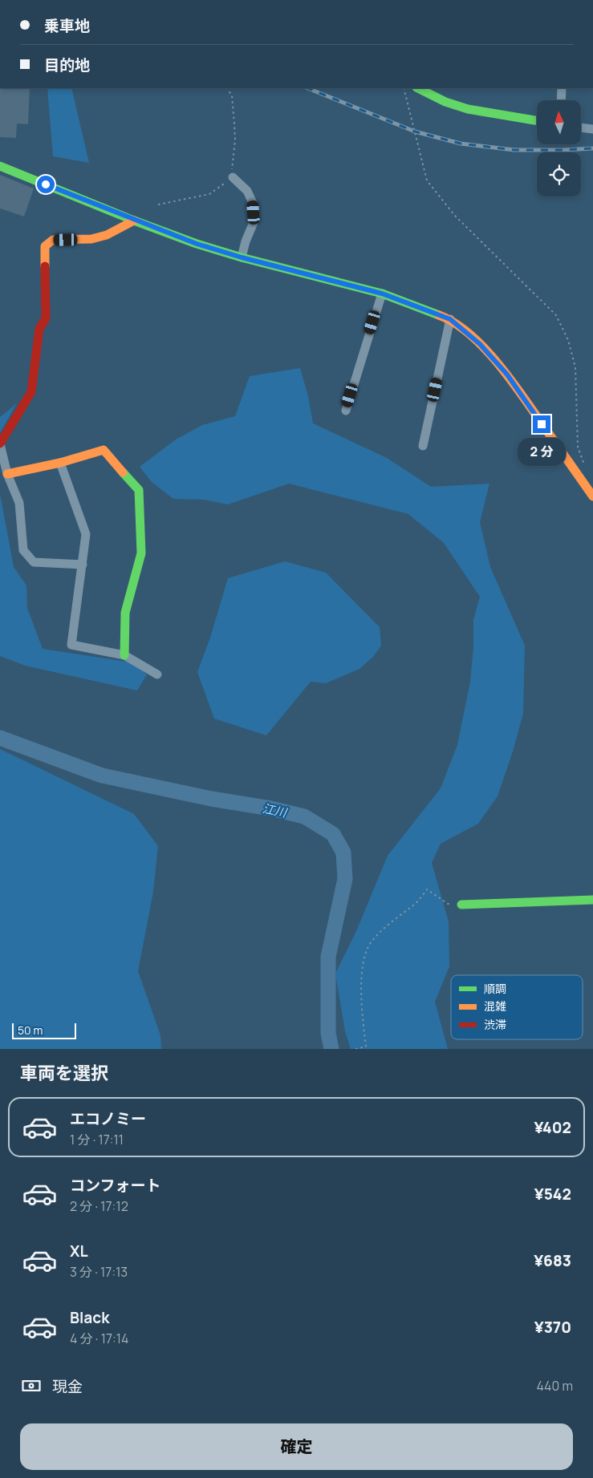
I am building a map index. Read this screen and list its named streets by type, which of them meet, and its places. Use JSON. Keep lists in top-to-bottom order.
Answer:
{
  "water": ["江川"],
  "legend": ["順調", "混雑", "渋滞"],
  "scale_bar": "50 m",
  "north": "top",
  "page": {
    "banner": ["乗車地", "目的地"],
    "bubble": "2 分",
    "scale": "50 m",
    "heading": "車両を選択",
    "list": [
      {
        "name": "エコノミー",
        "note": "1 分 · 17:11",
        "value": "¥402"
      },
      {
        "name": "コンフォート",
        "note": "2 分 · 17:12",
        "value": "¥542"
      },
      {
        "name": "XL",
        "note": "3 分 · 17:13",
        "value": "¥683"
      },
      {
        "name": "Black",
        "note": "4 分 · 17:14",
        "value": "¥370"
      }
    ],
    "pay": ["現金", "440 m"],
    "buttons": "確定"
  }
}
